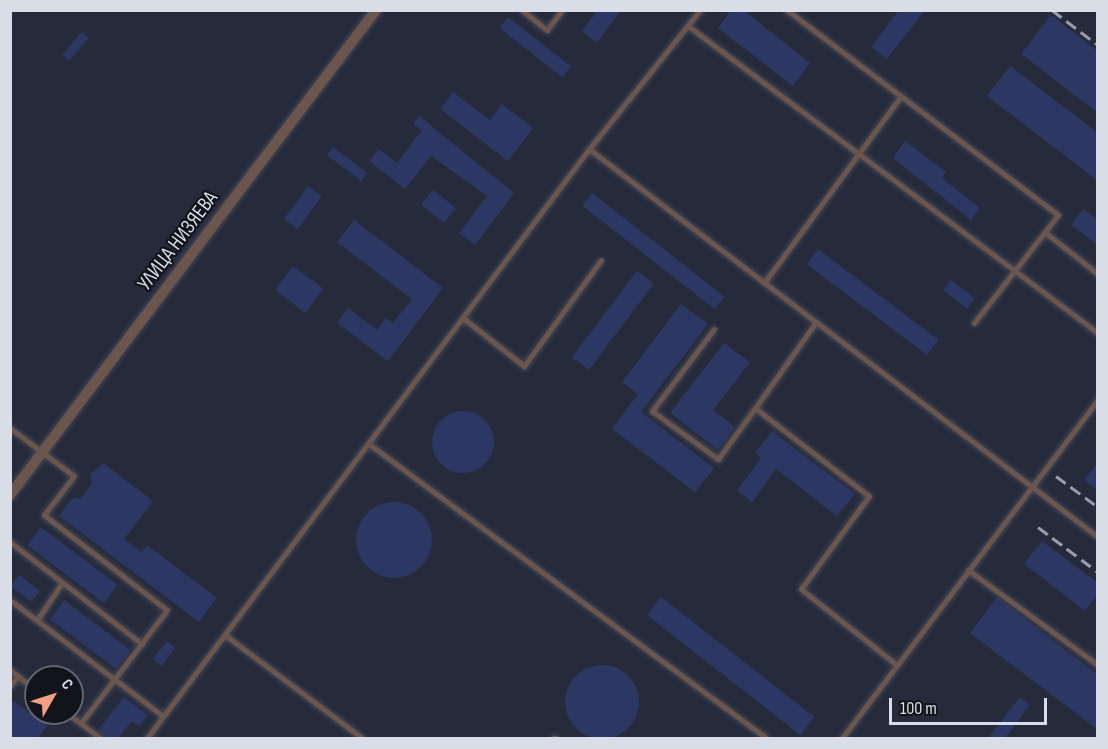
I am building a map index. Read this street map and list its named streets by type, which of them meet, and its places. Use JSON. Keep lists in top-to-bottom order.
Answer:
{
  "streets": {
    "street": ["УЛИЦА НИЗЯЕВА"]
  },
  "scale_bar": "100 m",
  "north": "top right"
}
